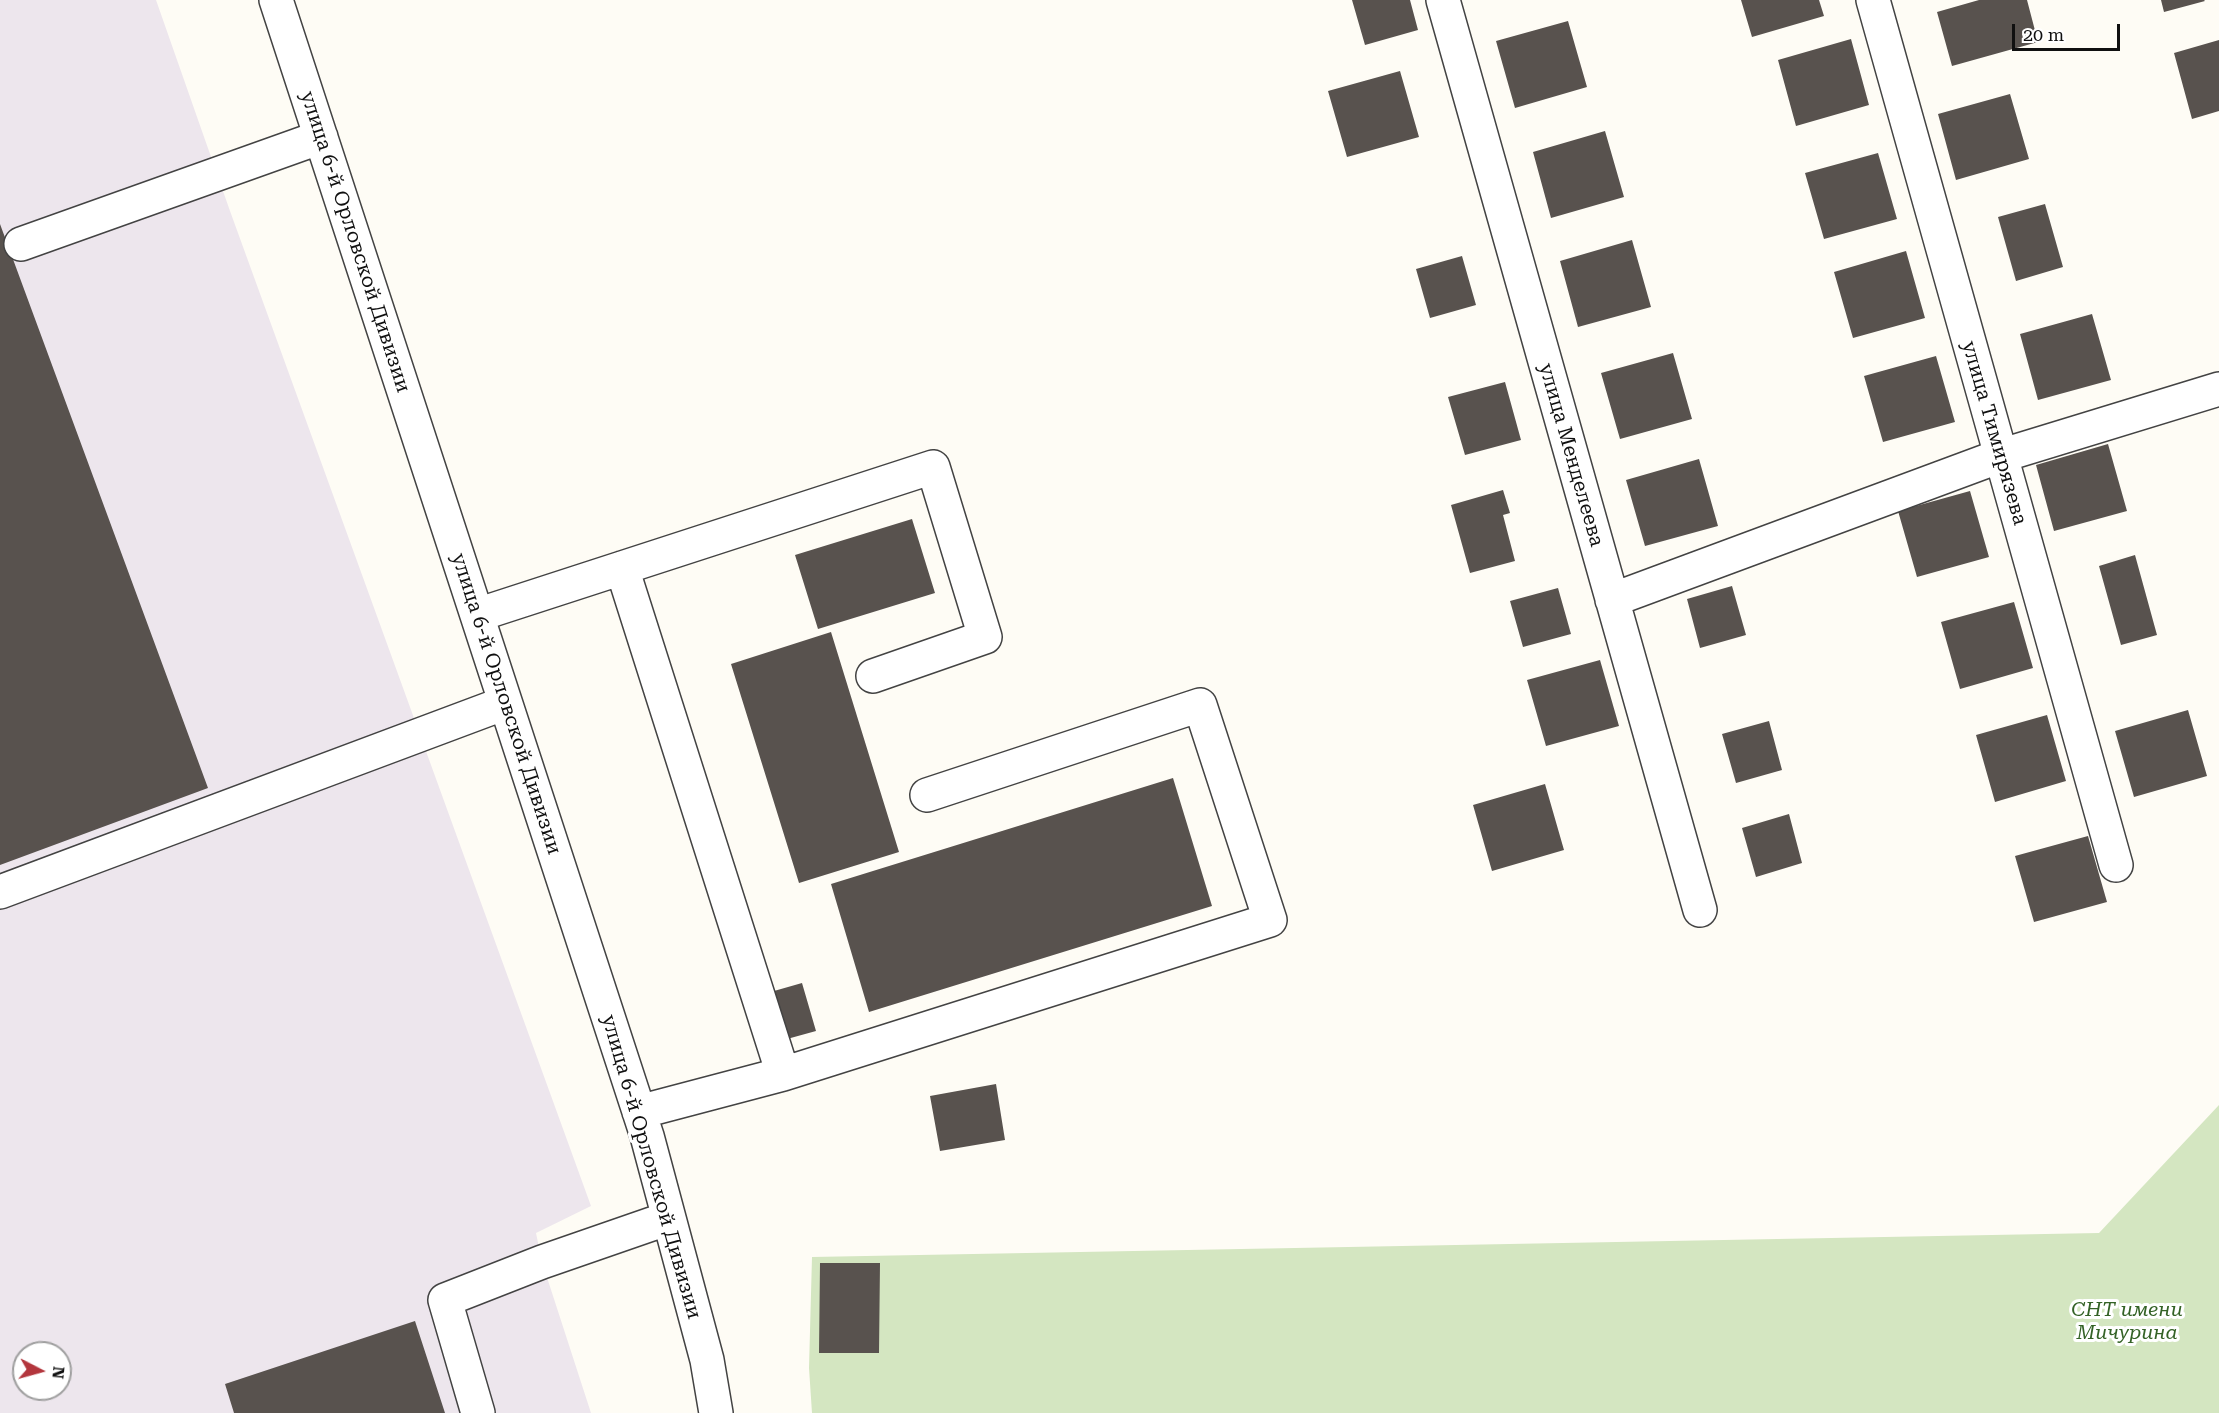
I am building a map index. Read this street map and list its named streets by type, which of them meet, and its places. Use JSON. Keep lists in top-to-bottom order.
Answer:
{
  "streets": {
    "street": ["улица 6-й Орловской Дивизии", "улица Тимирязева", "улица Менделеева"]
  },
  "parks": ["СНТ имени Мичурина"],
  "scale_bar": "20 m",
  "north": "right"
}
